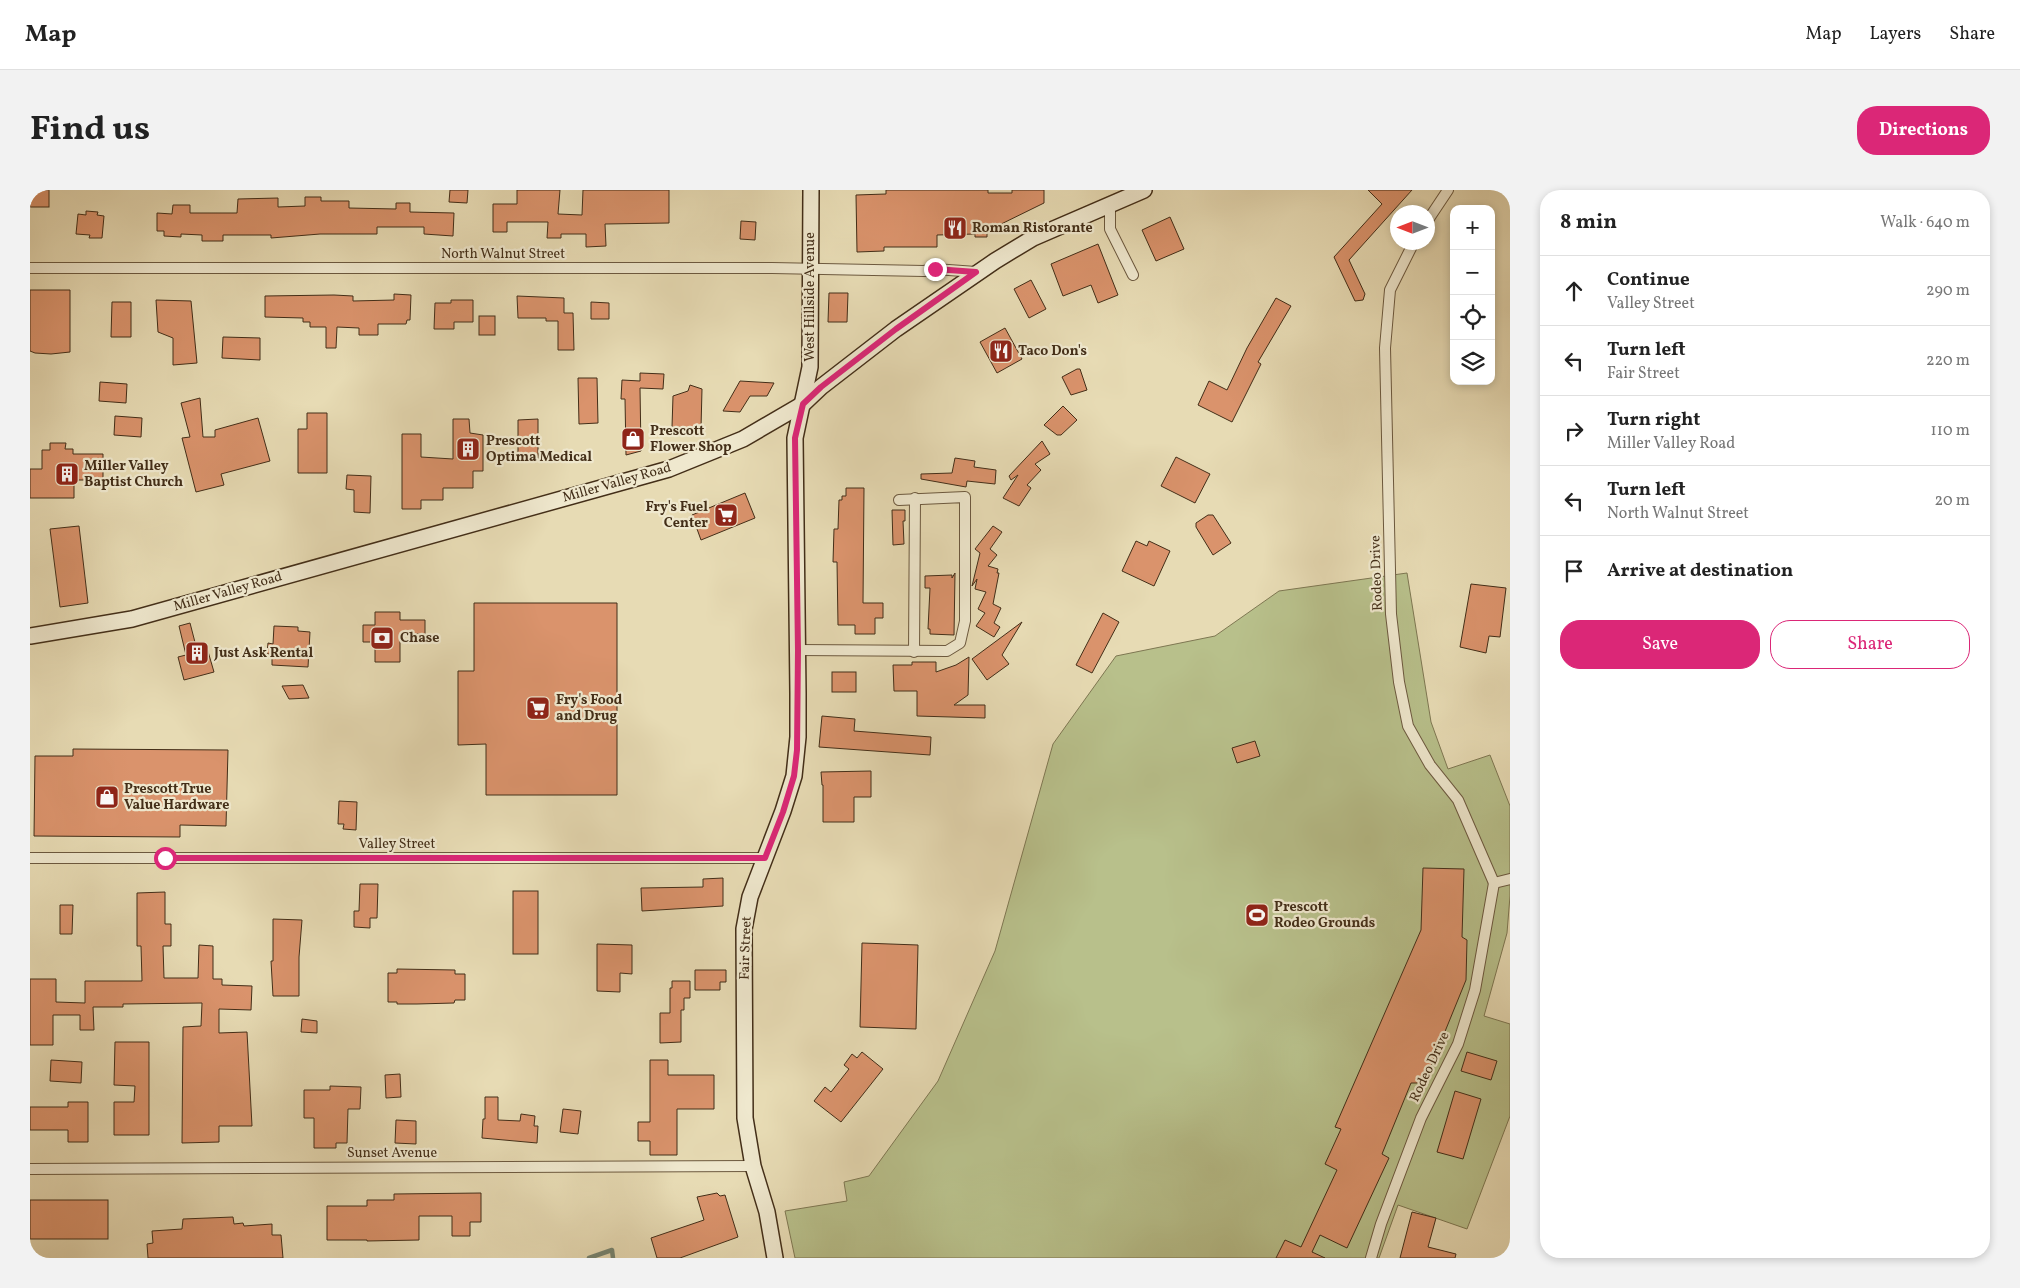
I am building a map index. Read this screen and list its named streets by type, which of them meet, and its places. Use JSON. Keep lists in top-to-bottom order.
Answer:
{
  "streets": {
    "main road": ["West Hillside Avenue", "Miller Valley Road", "Fair Street"],
    "street": [
      "North Walnut Street",
      "Rodeo Drive",
      "Valley Street",
      "Sunset Avenue"
    ]
  },
  "crossings": [
    ["North Walnut Street", "West Hillside Avenue"],
    ["North Walnut Street", "Miller Valley Road"],
    ["West Hillside Avenue", "Miller Valley Road"],
    ["West Hillside Avenue", "Fair Street"],
    ["Miller Valley Road", "Fair Street"],
    ["Valley Street", "Fair Street"],
    ["Fair Street", "Sunset Avenue"]
  ],
  "places": {
    "restaurant": ["Roman Ristorante", "Taco Don's"],
    "shop": ["Prescott Flower Shop", "Prescott True Value Hardware"],
    "building": ["Prescott Optima Medical", "Miller Valley Baptist Church", "Just Ask Rental"],
    "supermarket": ["Fry's Fuel Center", "Fry's Food and Drug"],
    "bank": ["Chase"],
    "sports": ["Prescott Rodeo Grounds"]
  },
  "north": "left",
  "page": {
    "header": "Map",
    "nav": ["Map", "Layers", "Share"],
    "title": "Find us",
    "buttons": [
      "Directions",
      ["Save", "Share"]
    ],
    "heading": ["8 min", "Walk · 640 m"],
    "map_buttons": ["+", "−"],
    "list": [
      ["Continue", "Valley Street", "290 m"],
      ["Turn left", "Fair Street", "220 m"],
      ["Turn right", "Miller Valley Road", "110 m"],
      ["Turn left", "North Walnut Street", "20 m"],
      "Arrive at destination"
    ]
  }
}
